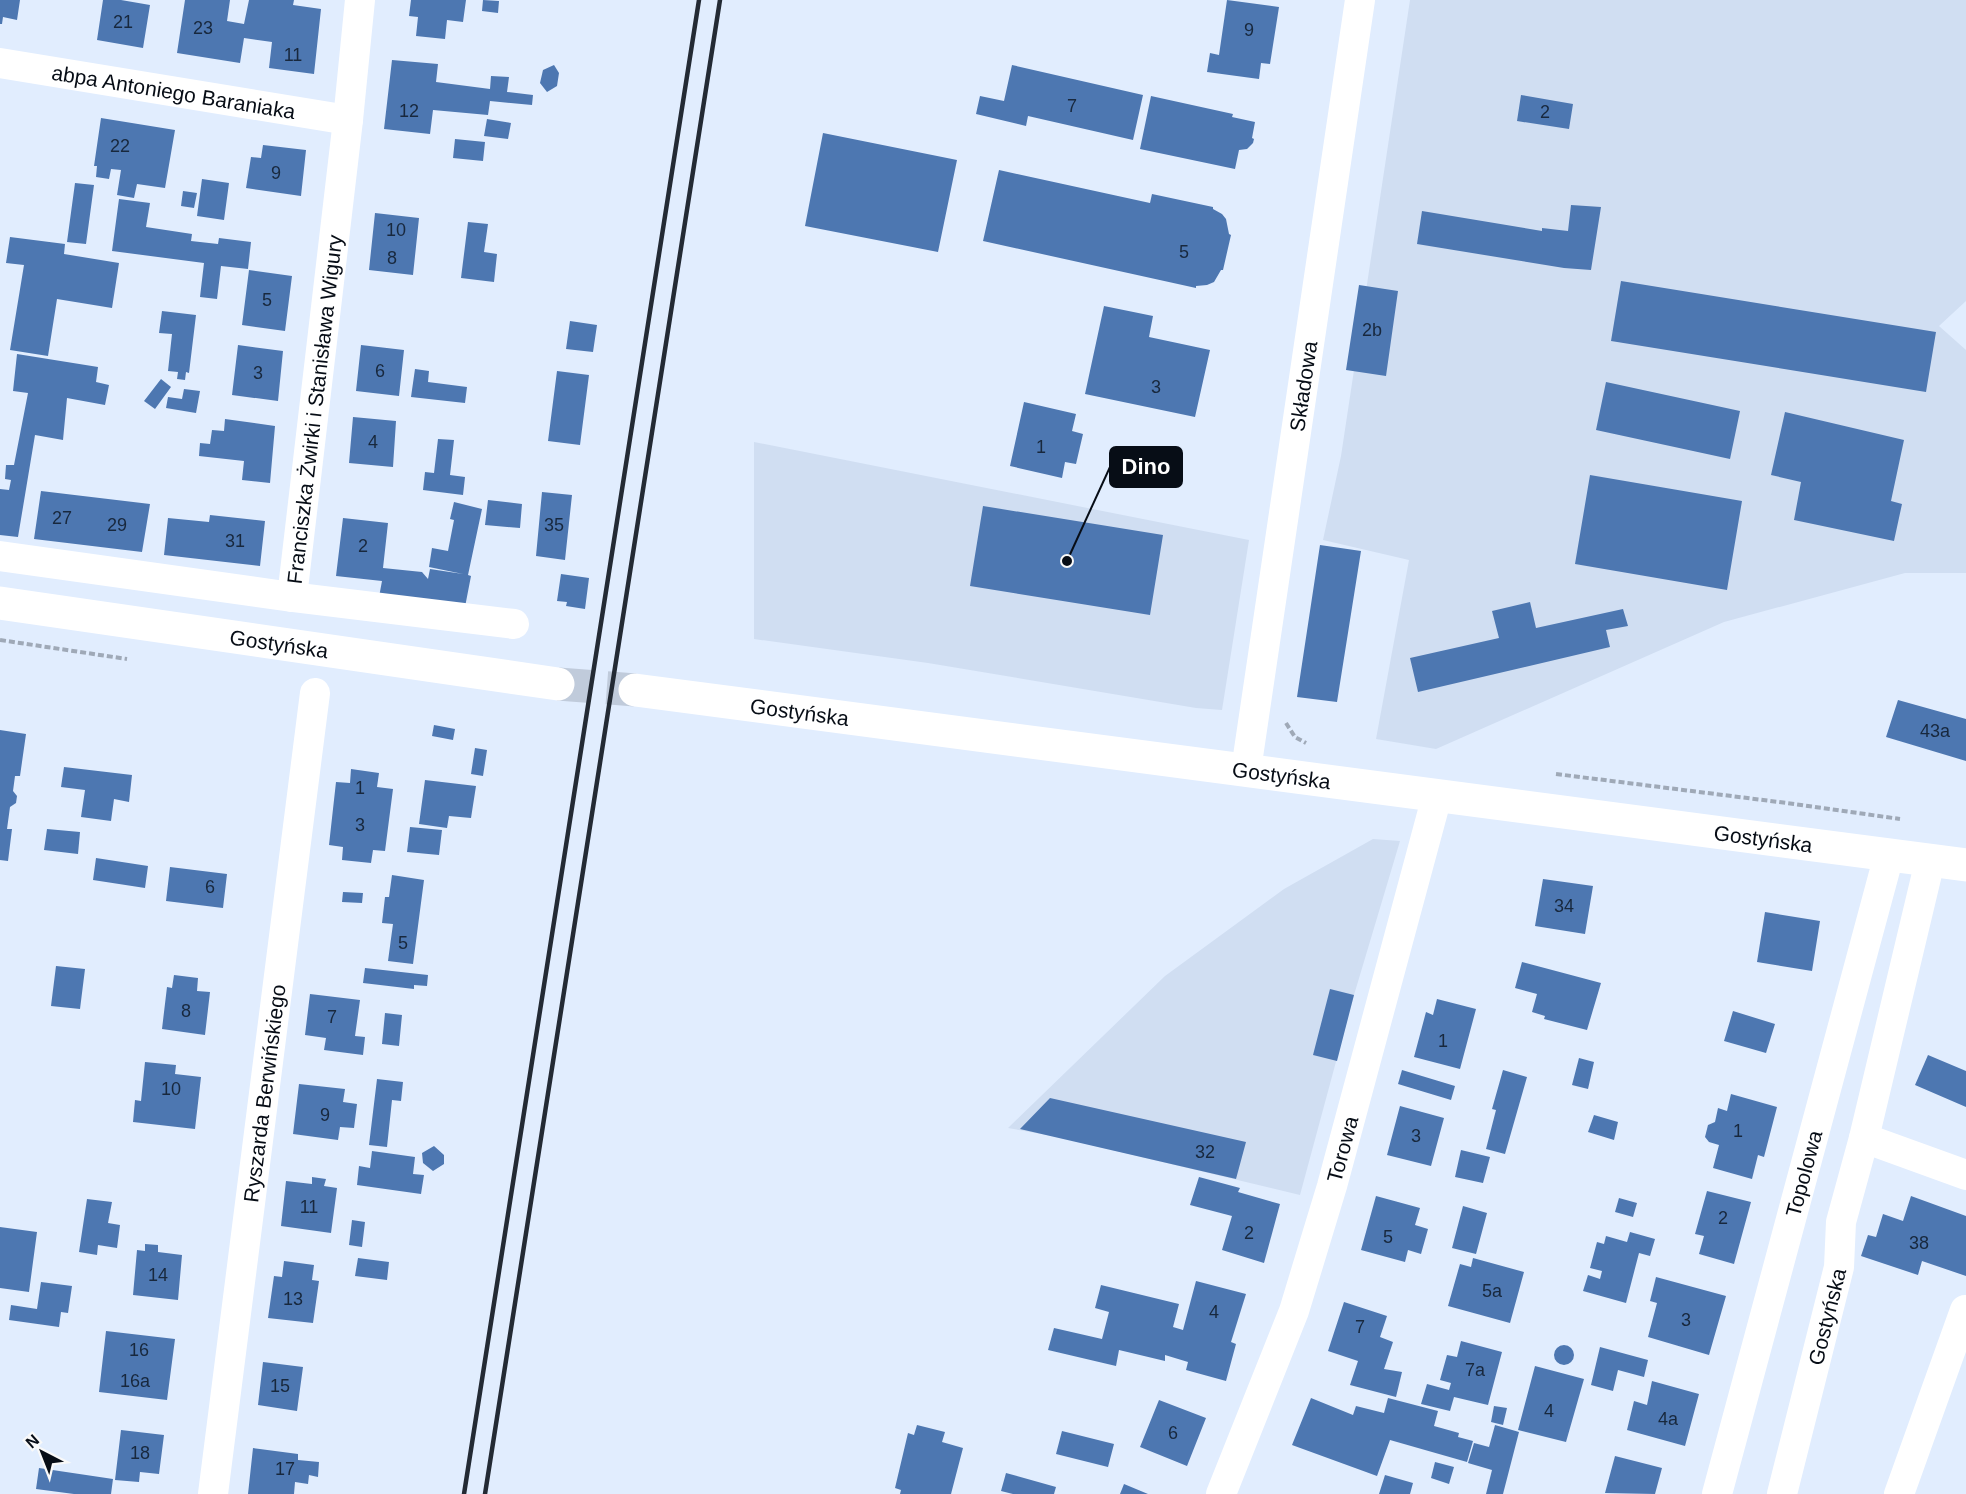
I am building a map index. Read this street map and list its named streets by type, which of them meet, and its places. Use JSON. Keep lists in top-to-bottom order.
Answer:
{
  "streets": {
    "main road": ["Gostyńska"],
    "street": [
      "abpa Antoniego Baraniaka",
      "Składowa",
      "Franciszka Żwirki i Stanisława Wigury",
      "Ryszarda Berwińskiego",
      "Torowa",
      "Topolowa"
    ]
  },
  "crossings": [
    ["abpa Antoniego Baraniaka", "Franciszka Żwirki i Stanisława Wigury"],
    ["Składowa", "Gostyńska"],
    ["Gostyńska", "Torowa"],
    ["Gostyńska", "Topolowa"]
  ],
  "places": ["Dino"],
  "house_numbers": [
    "21",
    "23",
    "9",
    "11",
    "7",
    "12",
    "2",
    "22",
    "9",
    "10",
    "5",
    "8",
    "5",
    "2b",
    "6",
    "3",
    "3",
    "4",
    "1",
    "27",
    "29",
    "35",
    "31",
    "2",
    "43a",
    "1",
    "3",
    "6",
    "34",
    "5",
    "8",
    "7",
    "1",
    "10",
    "9",
    "1",
    "3",
    "32",
    "11",
    "2",
    "2",
    "5",
    "38",
    "14",
    "5a",
    "13",
    "4",
    "3",
    "7",
    "16",
    "7a",
    "16a",
    "15",
    "4",
    "4a",
    "6",
    "18",
    "17"
  ],
  "north": "top left"
}
